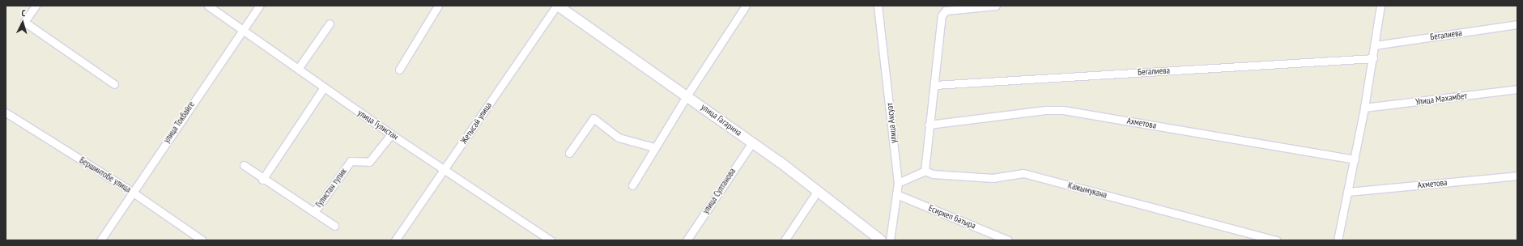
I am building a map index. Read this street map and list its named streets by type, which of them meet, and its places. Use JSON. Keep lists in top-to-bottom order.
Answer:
{
  "streets": {
    "main road": ["улица Гагарина"],
    "street": [
      "Бегалиева",
      "Улица Махамбет",
      "улица Токбайге",
      "Жетысай улица",
      "улица Аксуат",
      "Ахметова",
      "улица Гулистан",
      "Бершинтобе улица",
      "Гулистан тупик",
      "Кажымукана",
      "улица Султанова",
      "Есиркеп батыра"
    ]
  },
  "crossings": [
    ["улица Гагарина", "Жетысай улица"],
    ["улица Гагарина", "улица Аксуат"],
    ["улица Гагарина", "улица Султанова"],
    ["улица Токбайге", "улица Гулистан"],
    ["улица Токбайге", "Бершинтобе улица"],
    ["Жетысай улица", "улица Гулистан"],
    ["улица Аксуат", "Есиркеп батыра"],
    ["улица Гулистан", "Гулистан тупик"]
  ],
  "north": "top"
}
